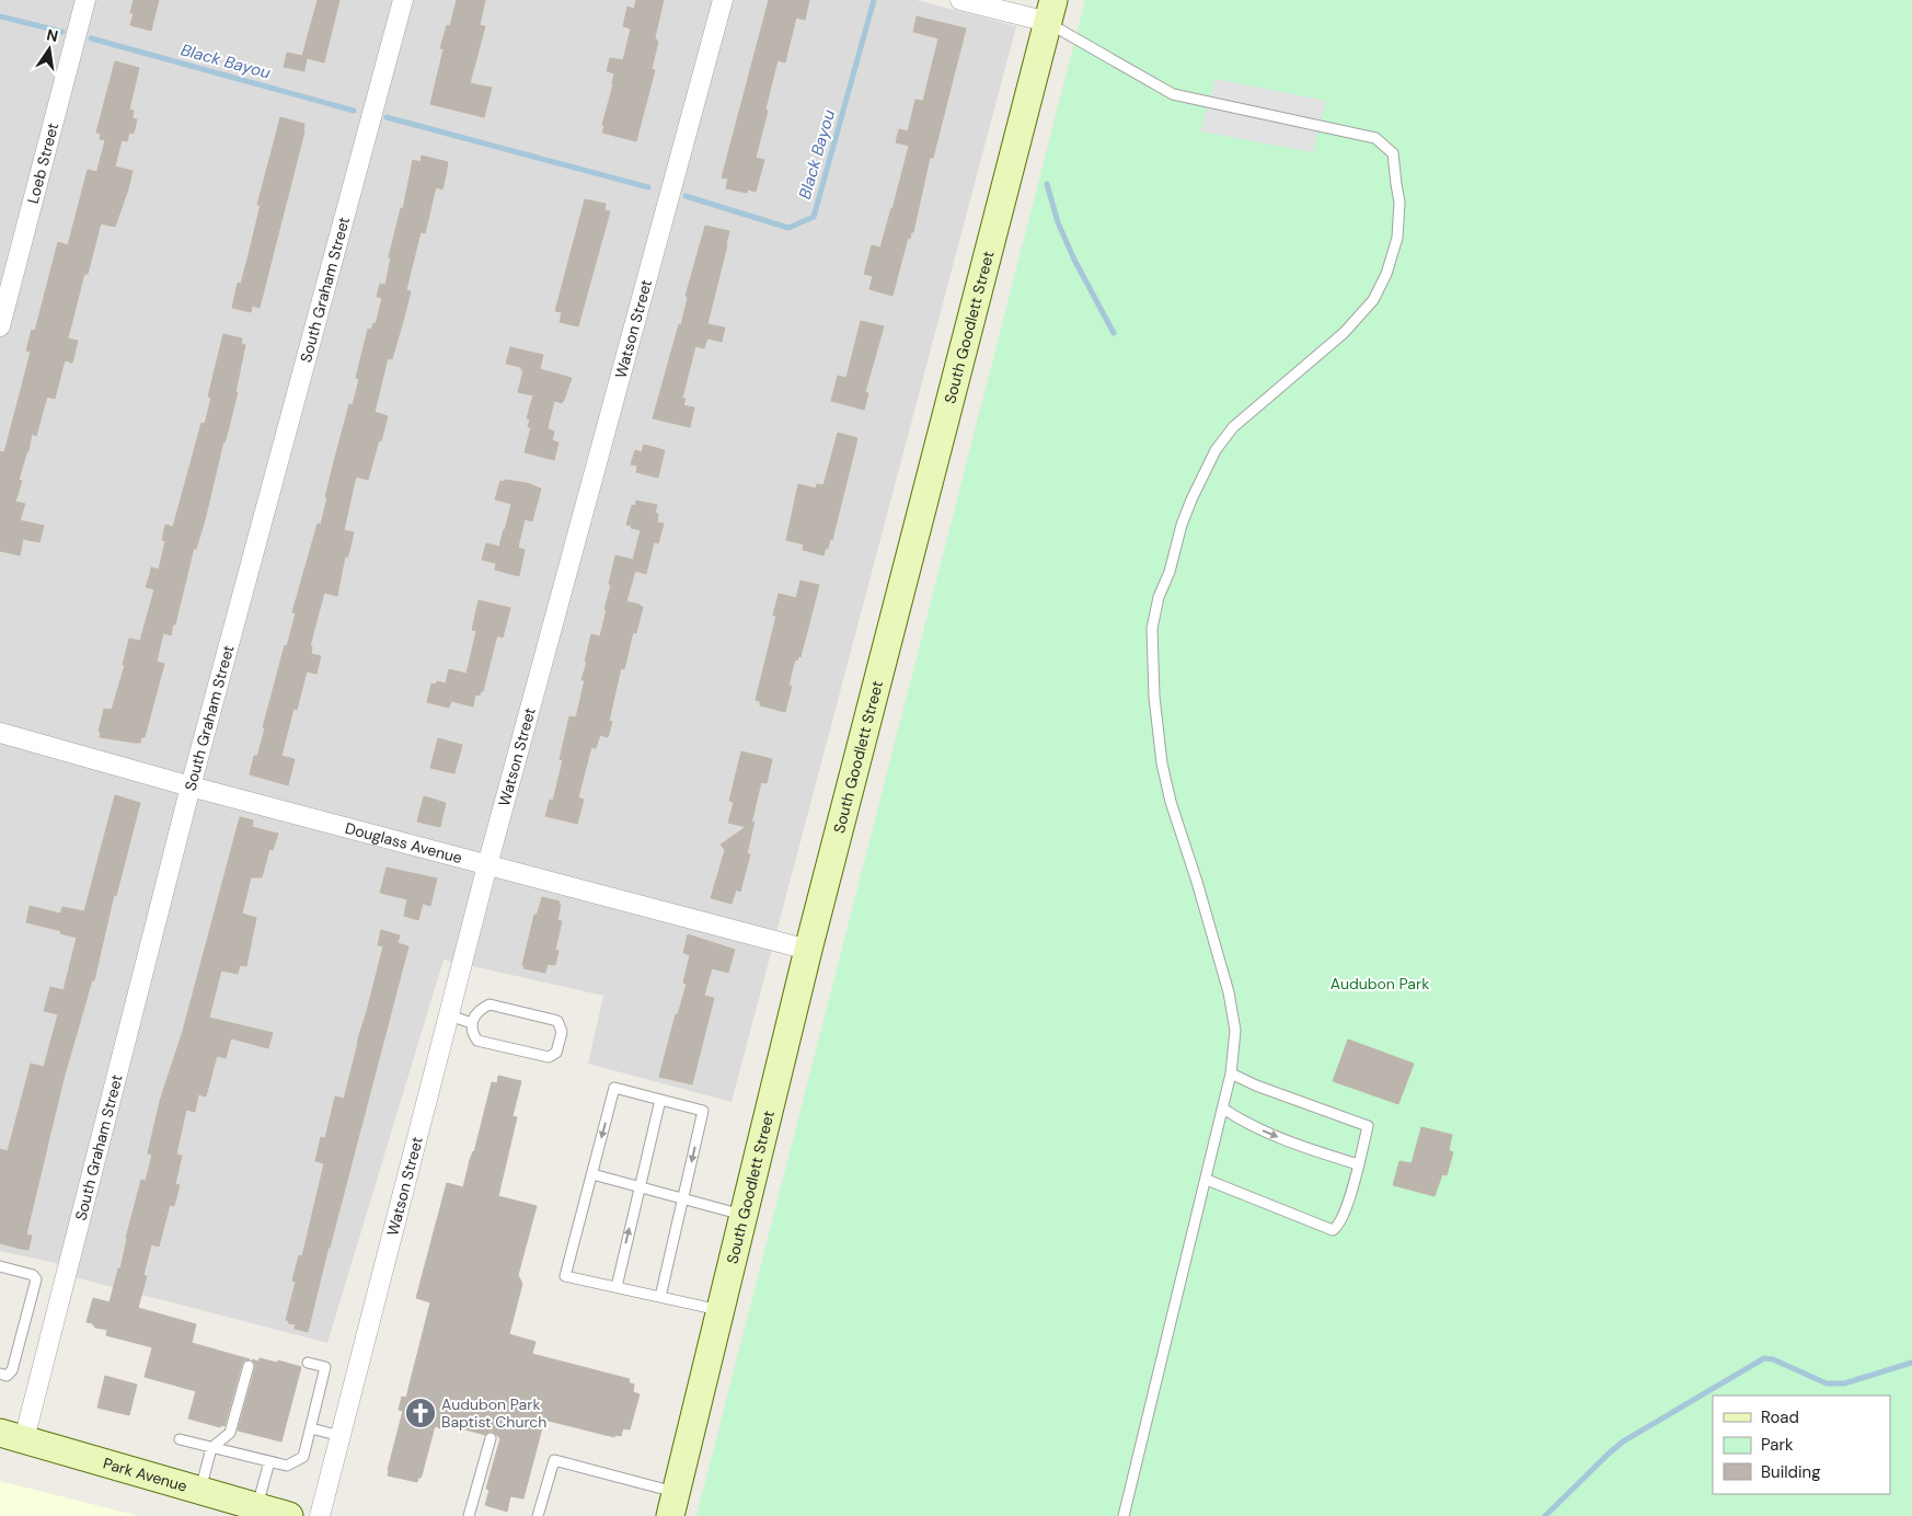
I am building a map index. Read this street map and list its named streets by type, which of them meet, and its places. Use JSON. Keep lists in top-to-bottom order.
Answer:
{
  "streets": {
    "main road": ["South Goodlett Street", "Park Avenue"],
    "street": [
      "Loeb Street",
      "South Graham Street",
      "Watson Street",
      "Douglass Avenue"
    ]
  },
  "crossings": [
    ["South Graham Street", "Douglass Avenue"],
    ["South Graham Street", "Park Avenue"],
    ["South Goodlett Street", "Douglass Avenue"],
    ["Watson Street", "Douglass Avenue"]
  ],
  "water": ["Black Bayou"],
  "parks": ["Audubon Park"],
  "places": {
    "church": ["Audubon Park Baptist Church"]
  },
  "legend": ["Road", "Park", "Building"],
  "north": "top"
}
